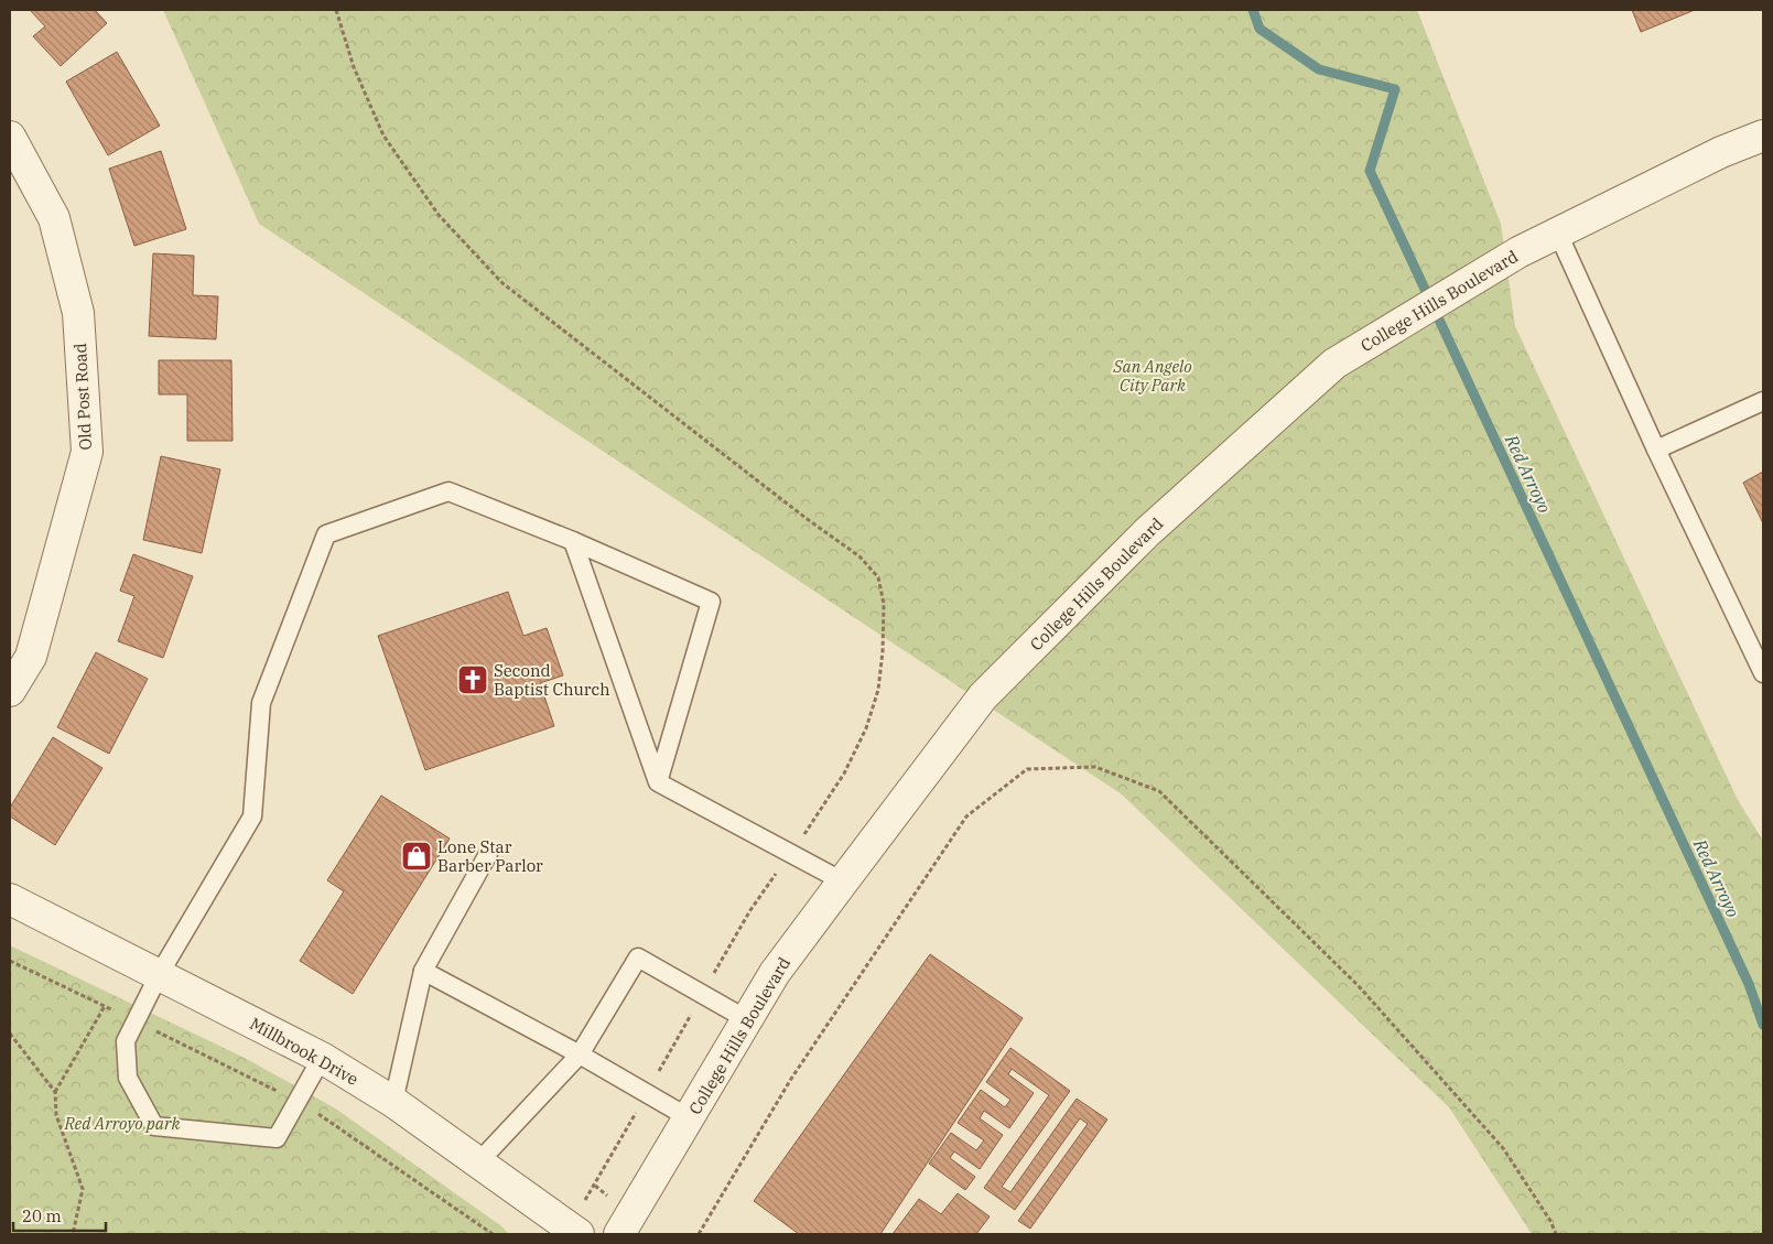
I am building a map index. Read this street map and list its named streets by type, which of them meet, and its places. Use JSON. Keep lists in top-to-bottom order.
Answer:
{
  "streets": {
    "street": ["College Hills Boulevard", "Old Post Road", "Millbrook Drive"]
  },
  "water": ["Red Arroyo"],
  "parks": ["San Angelo City Park", "Red Arroyo park"],
  "places": {
    "church": ["Second Baptist Church"],
    "shop": ["Lone Star Barber Parlor"]
  },
  "scale_bar": "20 m"
}
